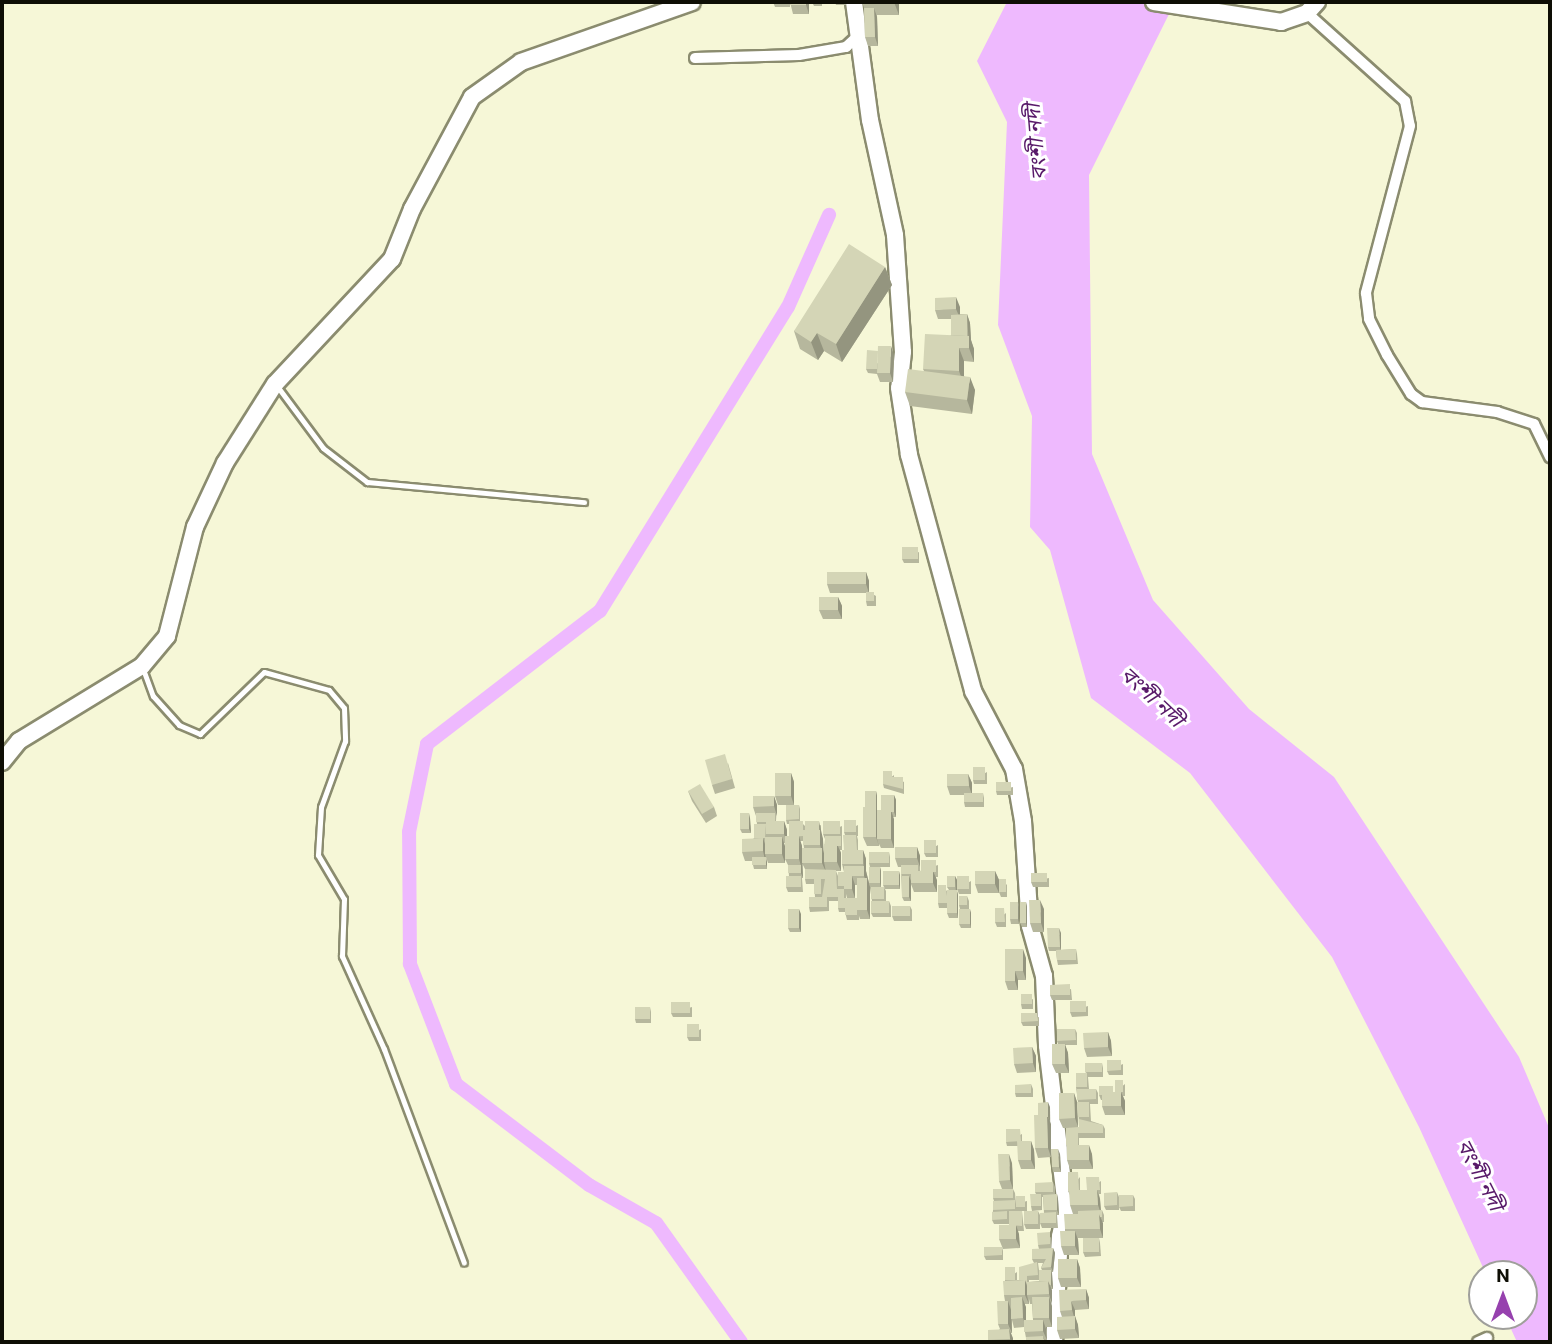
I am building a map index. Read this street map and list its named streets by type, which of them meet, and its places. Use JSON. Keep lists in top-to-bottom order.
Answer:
{
  "water": ["বংশী নদী"],
  "north": "top"
}
